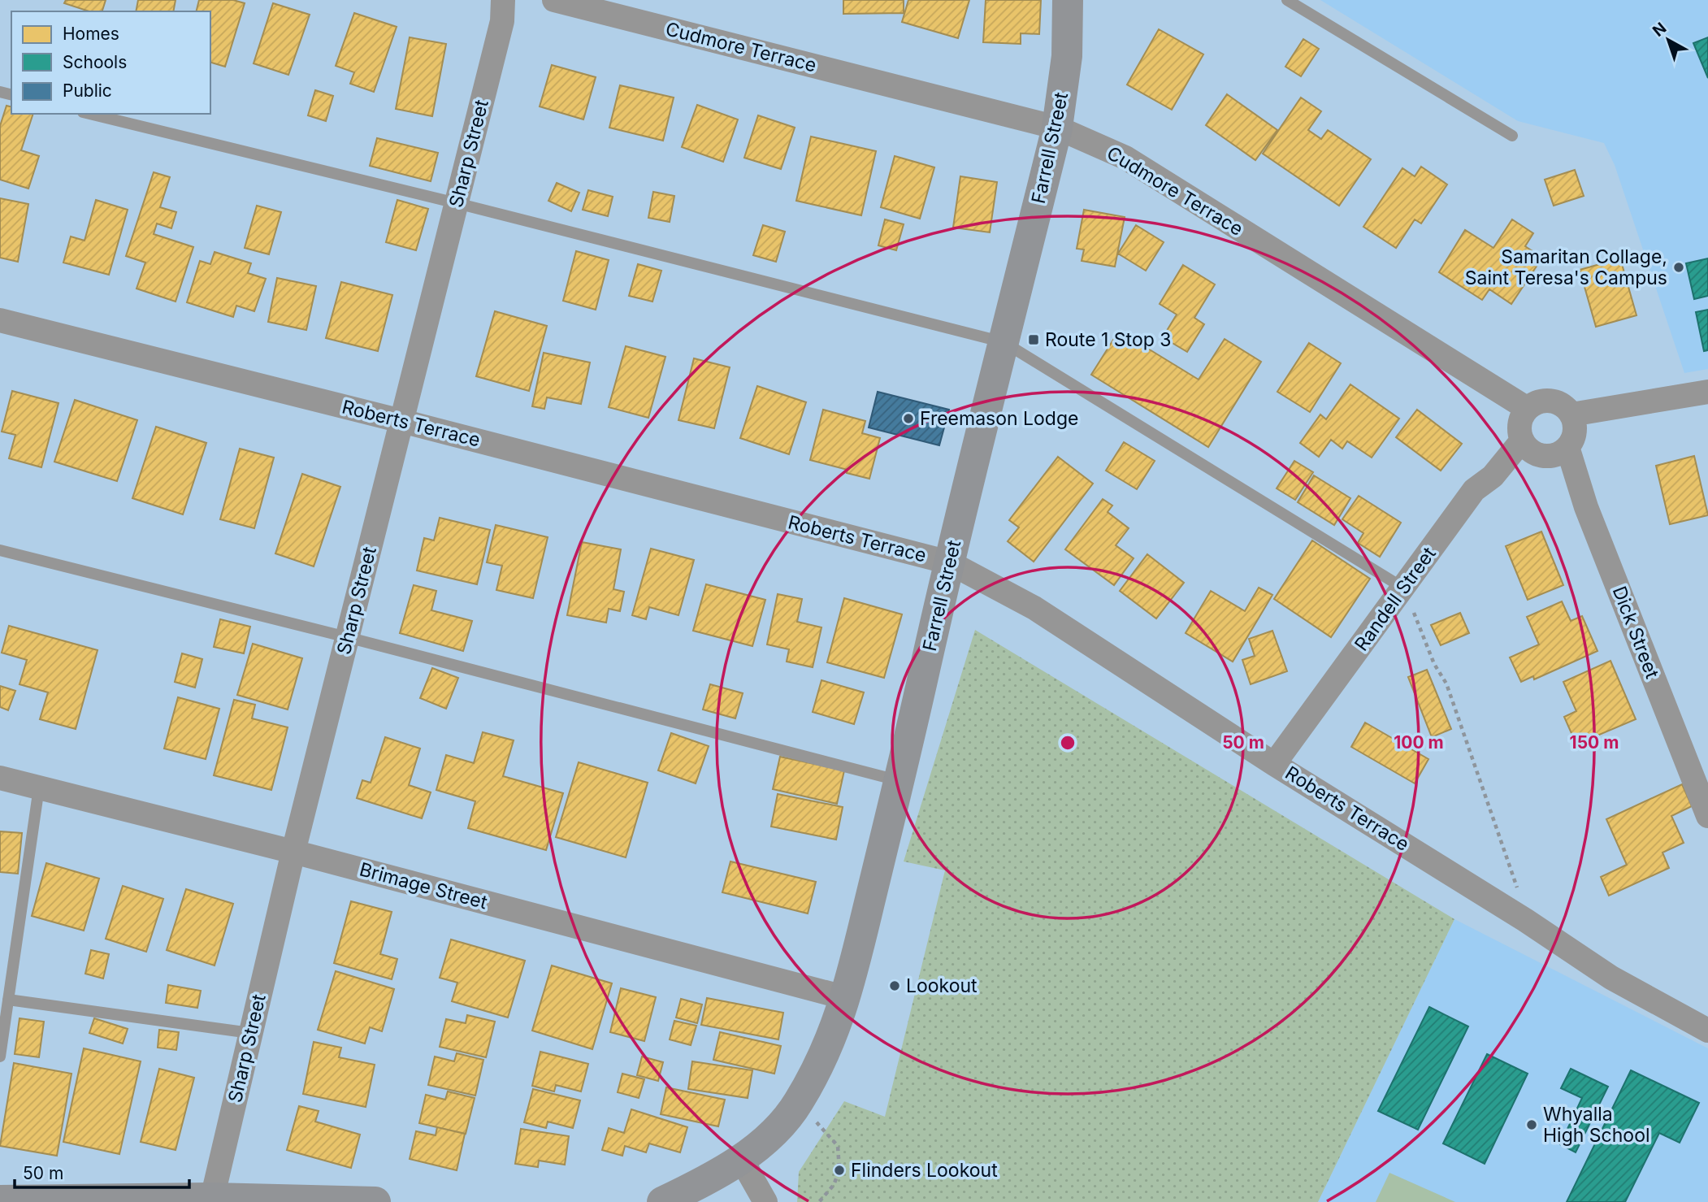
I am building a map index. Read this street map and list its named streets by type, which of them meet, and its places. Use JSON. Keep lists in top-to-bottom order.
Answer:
{
  "streets": {
    "main road": ["Farrell Street"],
    "street": [
      "Cudmore Terrace",
      "Sharp Street",
      "Roberts Terrace",
      "Randell Street",
      "Dick Street",
      "Brimage Street"
    ]
  },
  "crossings": [
    ["Cudmore Terrace", "Farrell Street"],
    ["Cudmore Terrace", "Randell Street"],
    ["Cudmore Terrace", "Dick Street"],
    ["Farrell Street", "Roberts Terrace"],
    ["Farrell Street", "Brimage Street"],
    ["Sharp Street", "Roberts Terrace"],
    ["Sharp Street", "Brimage Street"],
    ["Roberts Terrace", "Randell Street"],
    ["Randell Street", "Dick Street"]
  ],
  "places": {
    "other": [
      "Samaritan Collage, Saint Teresa's Campus",
      "Freemason Lodge",
      "Lookout",
      "Whyalla High School",
      "Flinders Lookout"
    ],
    "transit": ["Route 1 Stop 3"]
  },
  "legend": ["Homes", "Schools", "Public"],
  "scale_bar": "50 m",
  "north": "top left",
  "rings": ["50 m", "100 m", "150 m"]
}
